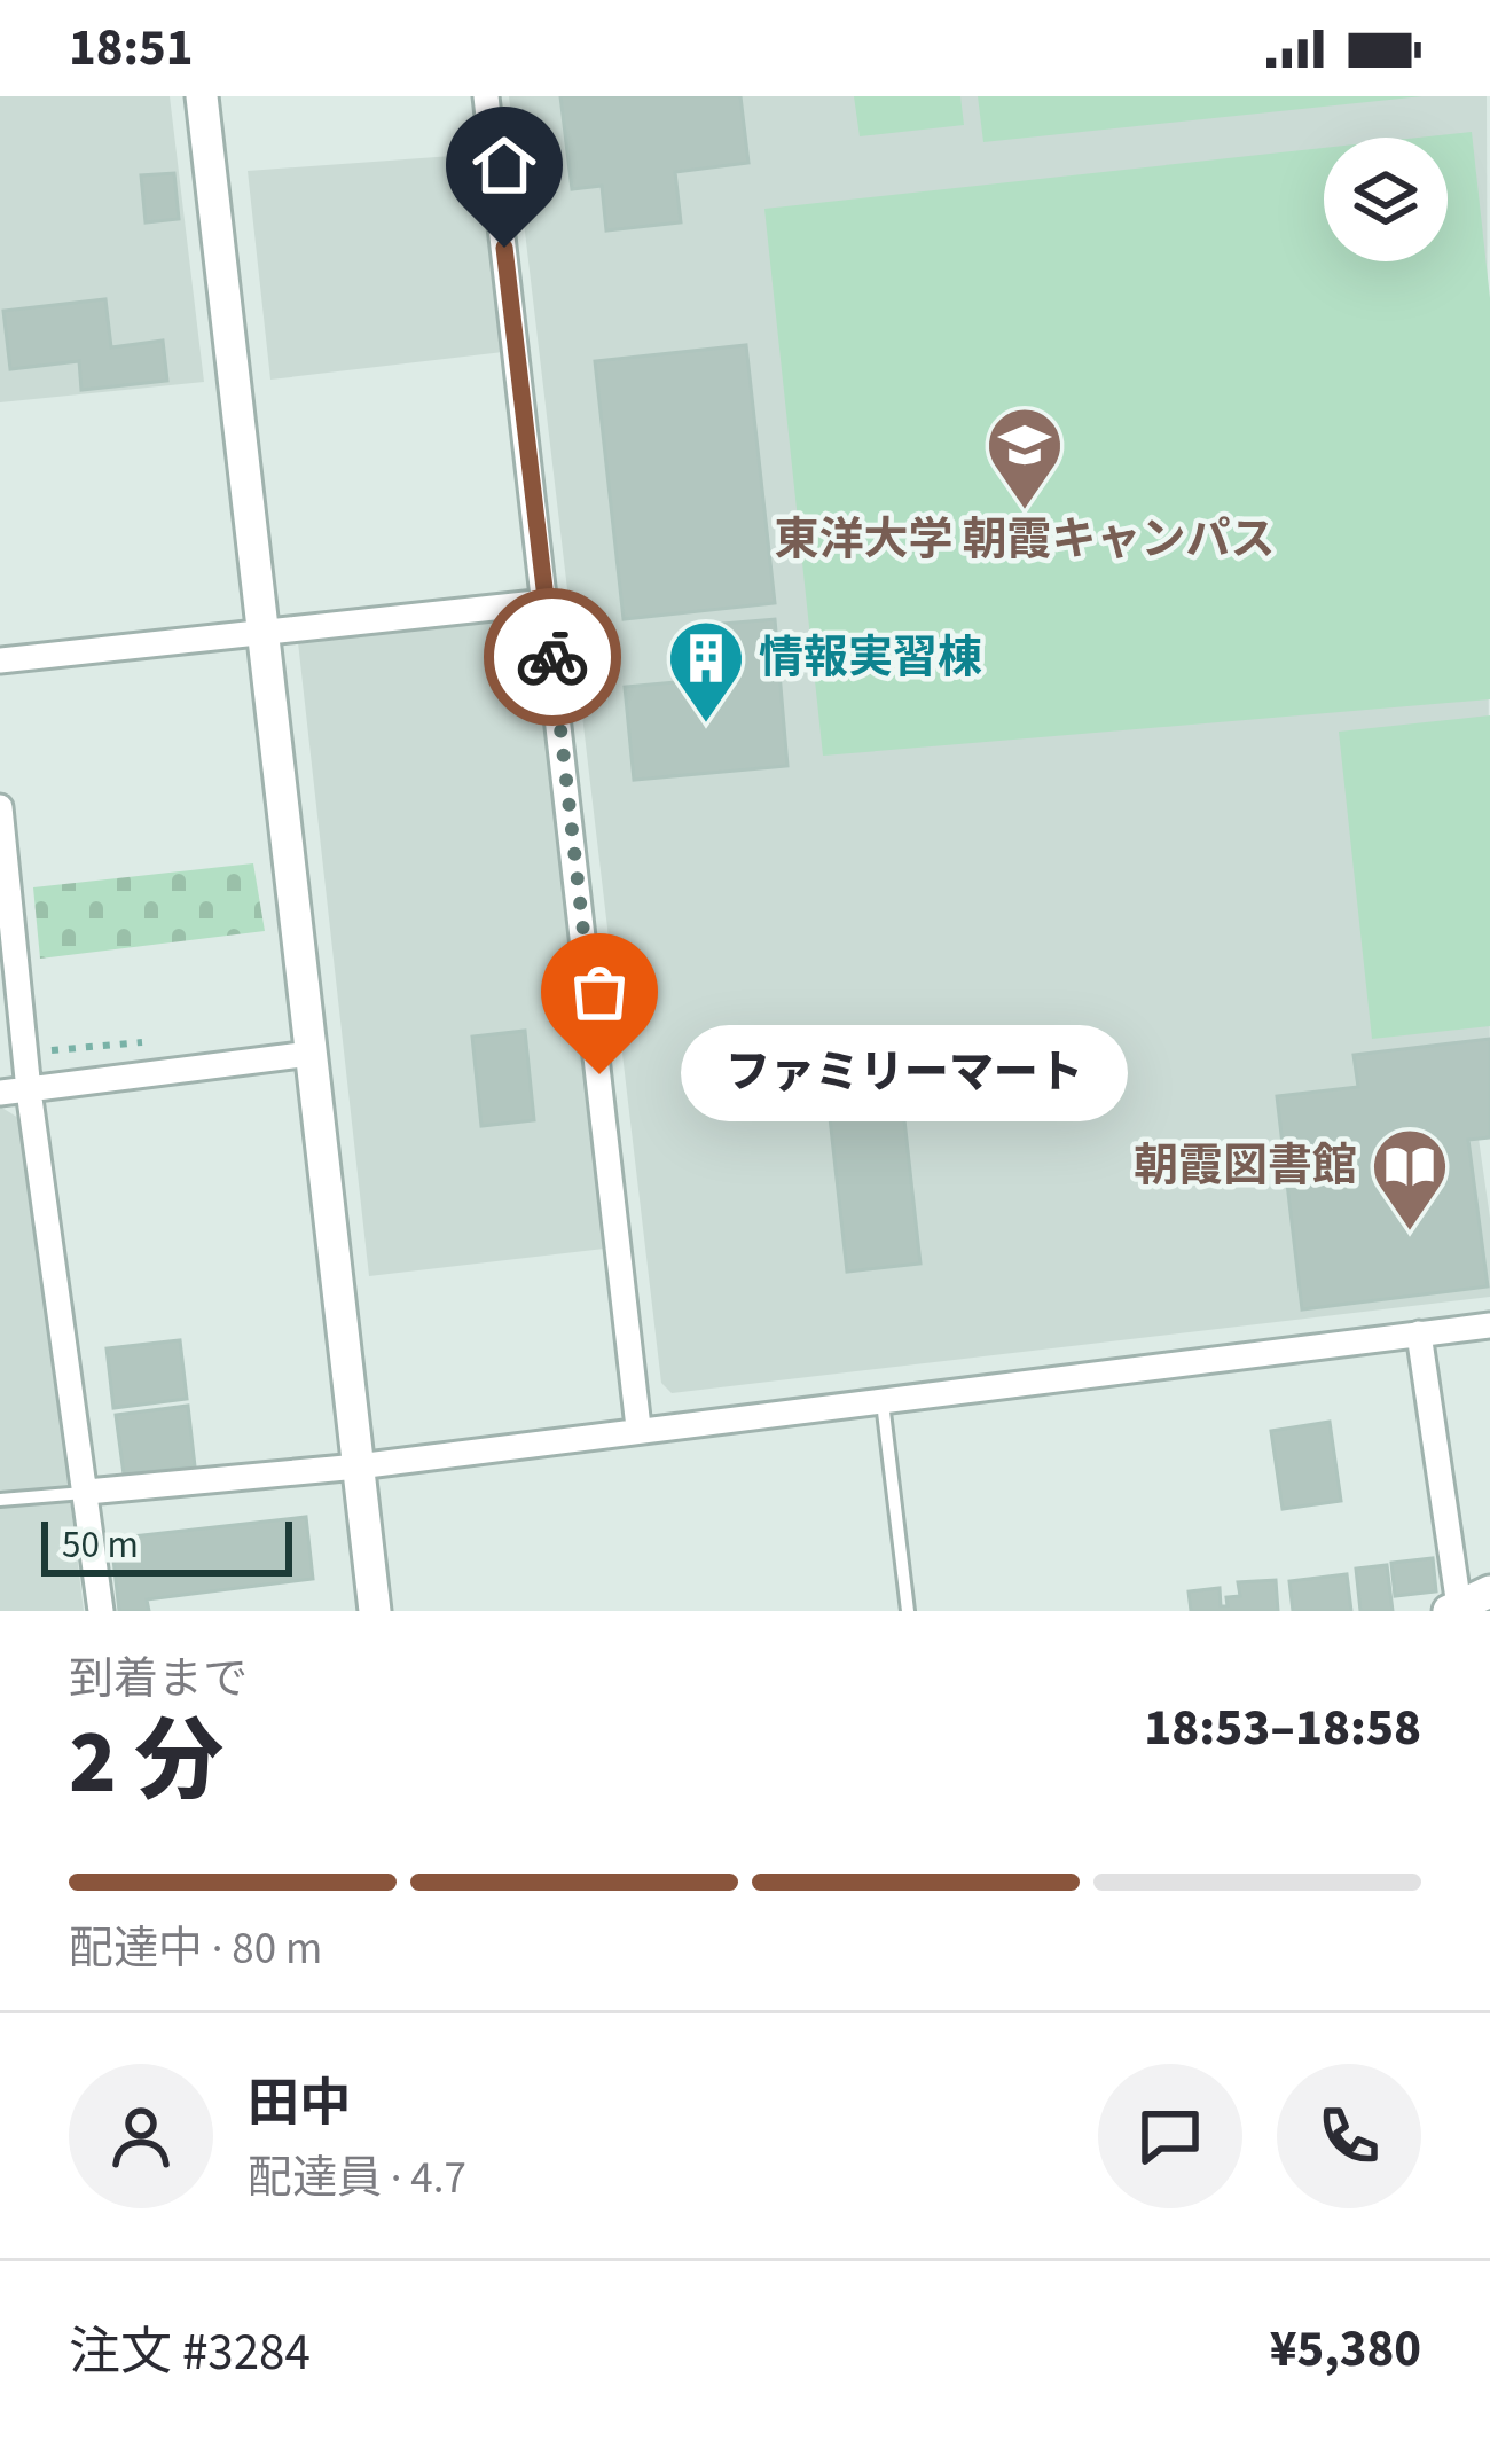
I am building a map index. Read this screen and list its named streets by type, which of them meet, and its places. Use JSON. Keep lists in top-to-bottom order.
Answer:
{
  "places": {
    "school or university": ["東洋大学 朝霞キャンパス"],
    "building": ["情報実習棟"],
    "other": ["ファミリーマート"],
    "library": ["朝霞図書館"]
  },
  "scale_bar": "50 m",
  "page": {
    "status": "18:51",
    "bubble": "ファミリーマート",
    "scale": "50 m",
    "heading": ["2 分", "到着まで", "18:53–18:58"],
    "panel": [
      "田中",
      "配達員 · 4.7",
      "注文 #3284",
      "¥5,380"
    ],
    "bar": "配達中 · 80 m"
  }
}
